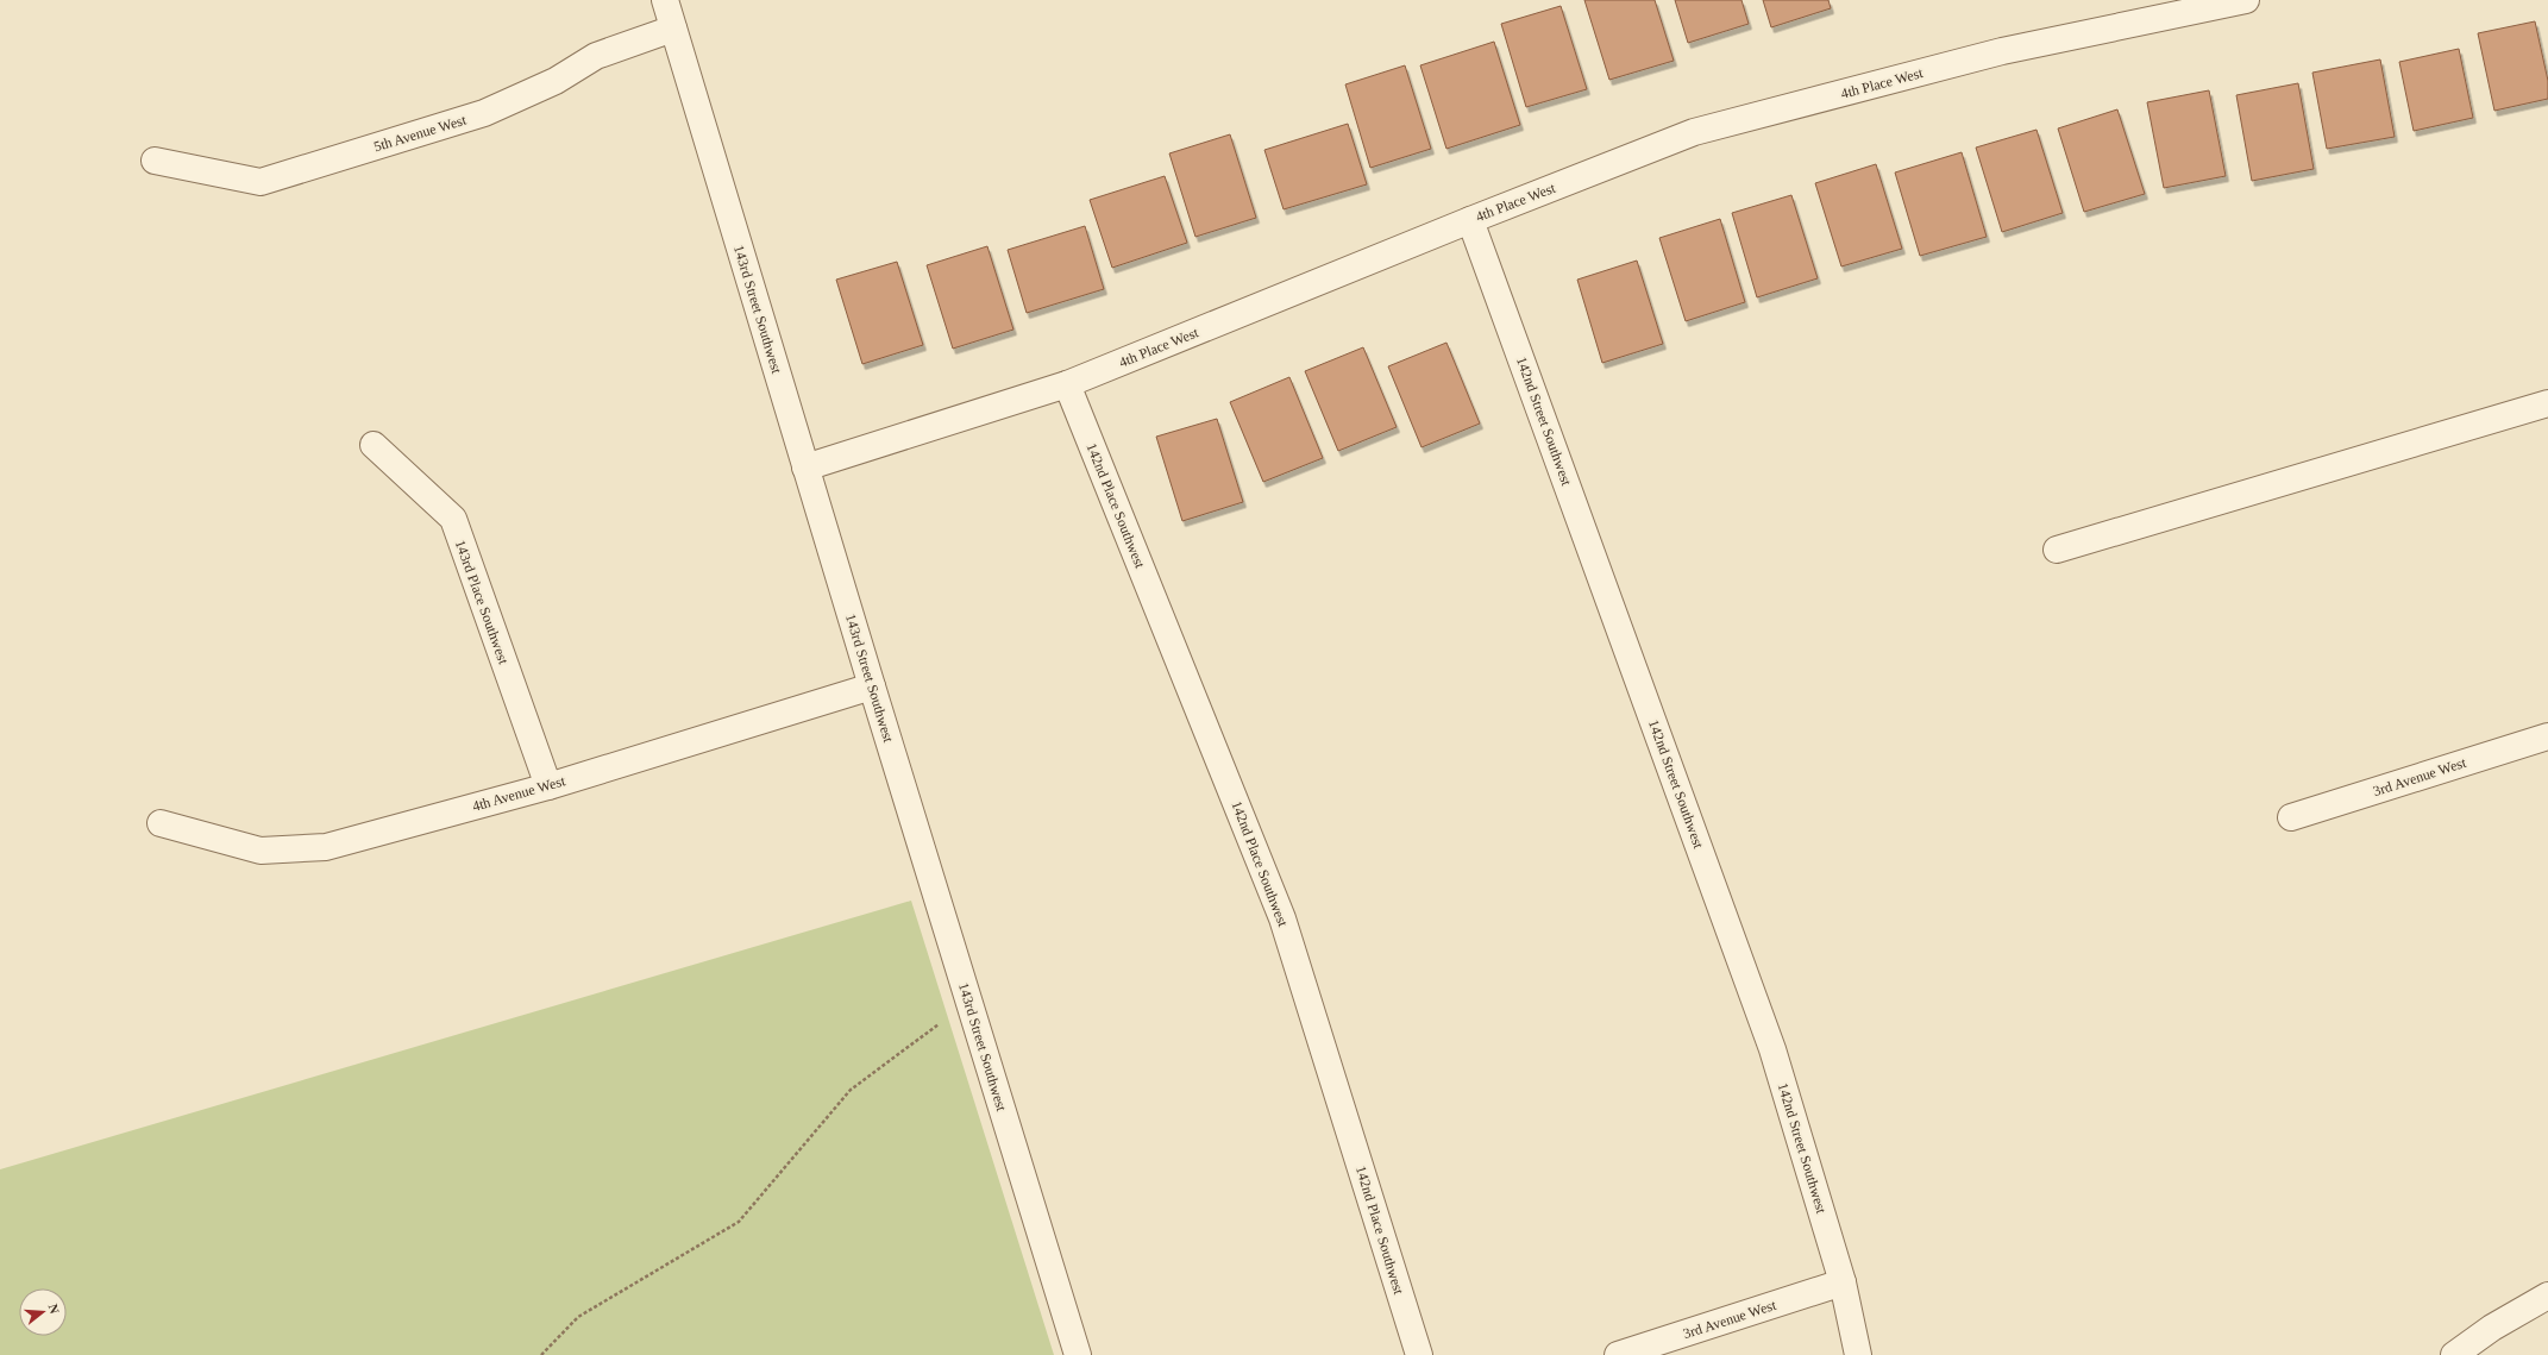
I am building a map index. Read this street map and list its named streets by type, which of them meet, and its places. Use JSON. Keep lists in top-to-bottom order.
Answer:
{
  "streets": {
    "street": [
      "4th Place West",
      "5th Avenue West",
      "143rd Street Southwest",
      "142nd Street Southwest",
      "142nd Place Southwest",
      "143rd Place Southwest",
      "3rd Avenue West",
      "4th Avenue West"
    ]
  },
  "crossings": [
    ["4th Place West", "143rd Street Southwest"],
    ["4th Place West", "142nd Street Southwest"],
    ["4th Place West", "142nd Place Southwest"],
    ["5th Avenue West", "143rd Street Southwest"],
    ["143rd Street Southwest", "4th Avenue West"],
    ["142nd Street Southwest", "3rd Avenue West"],
    ["143rd Place Southwest", "4th Avenue West"]
  ],
  "north": "right"
}
